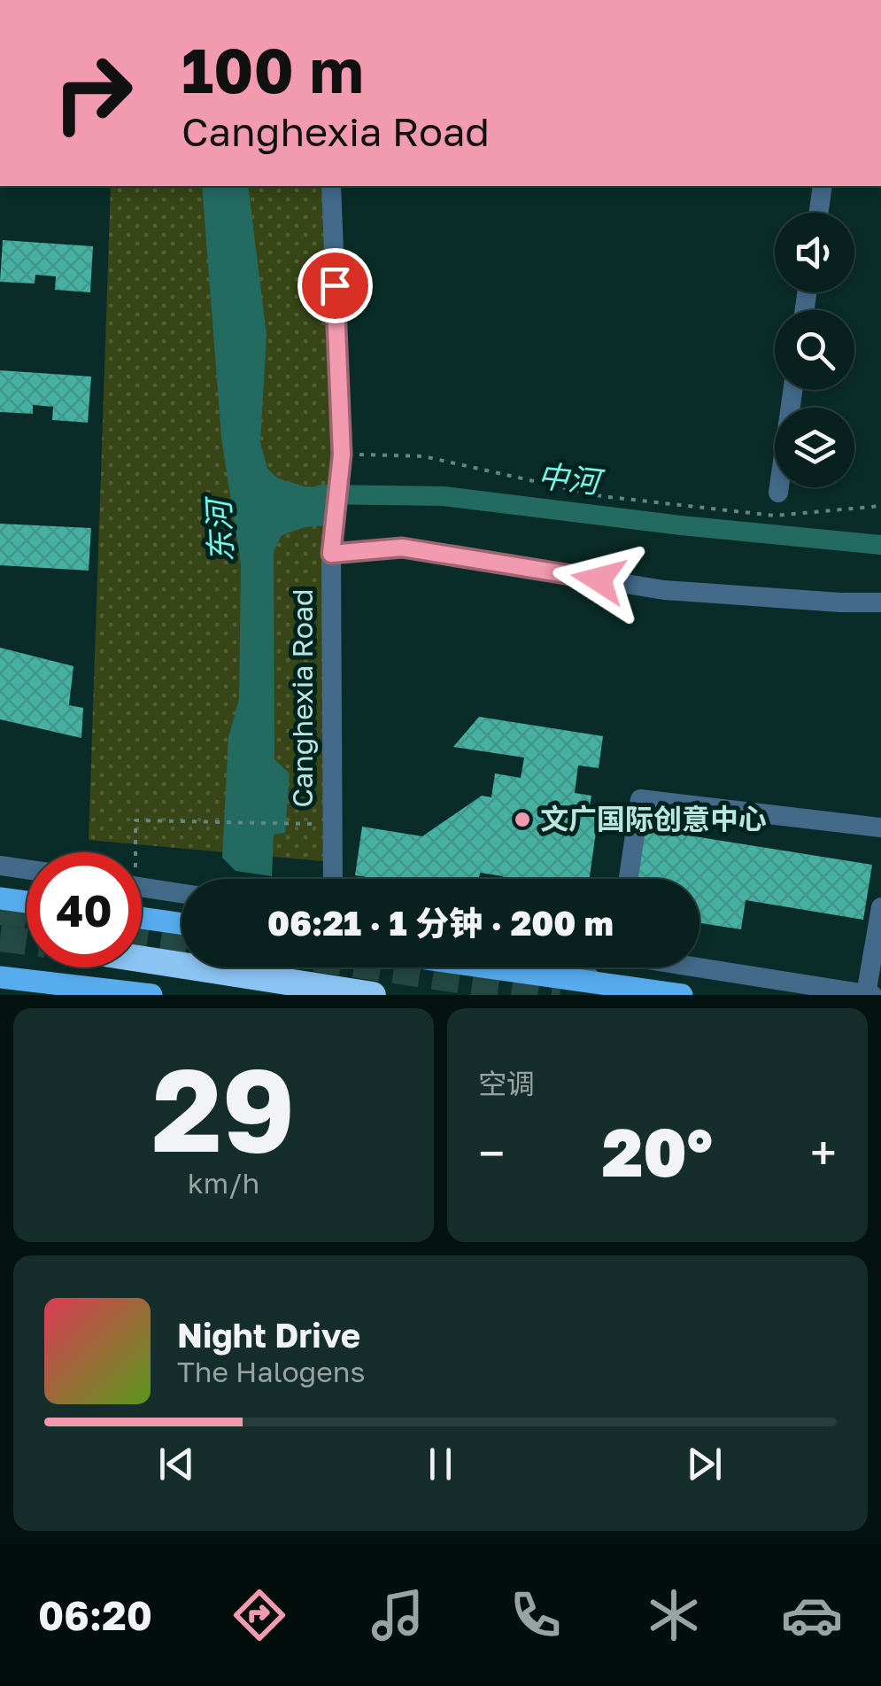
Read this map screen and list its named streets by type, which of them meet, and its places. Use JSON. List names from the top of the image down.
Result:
{
  "streets": {
    "street": ["Canghexia Road"]
  },
  "water": ["中河", "东河"],
  "places": ["文广国际创意中心"],
  "page": {
    "turn": ["100 m", "Canghexia Road"],
    "limit": "40",
    "trip": "06:21 · 1 分钟 · 200 m",
    "tile": [
      ["29", "km/h"],
      "空调"
    ],
    "heat": ["−", "20°", "+"],
    "song": ["Night Drive", "The Halogens"],
    "tabs": "06:20"
  }
}
